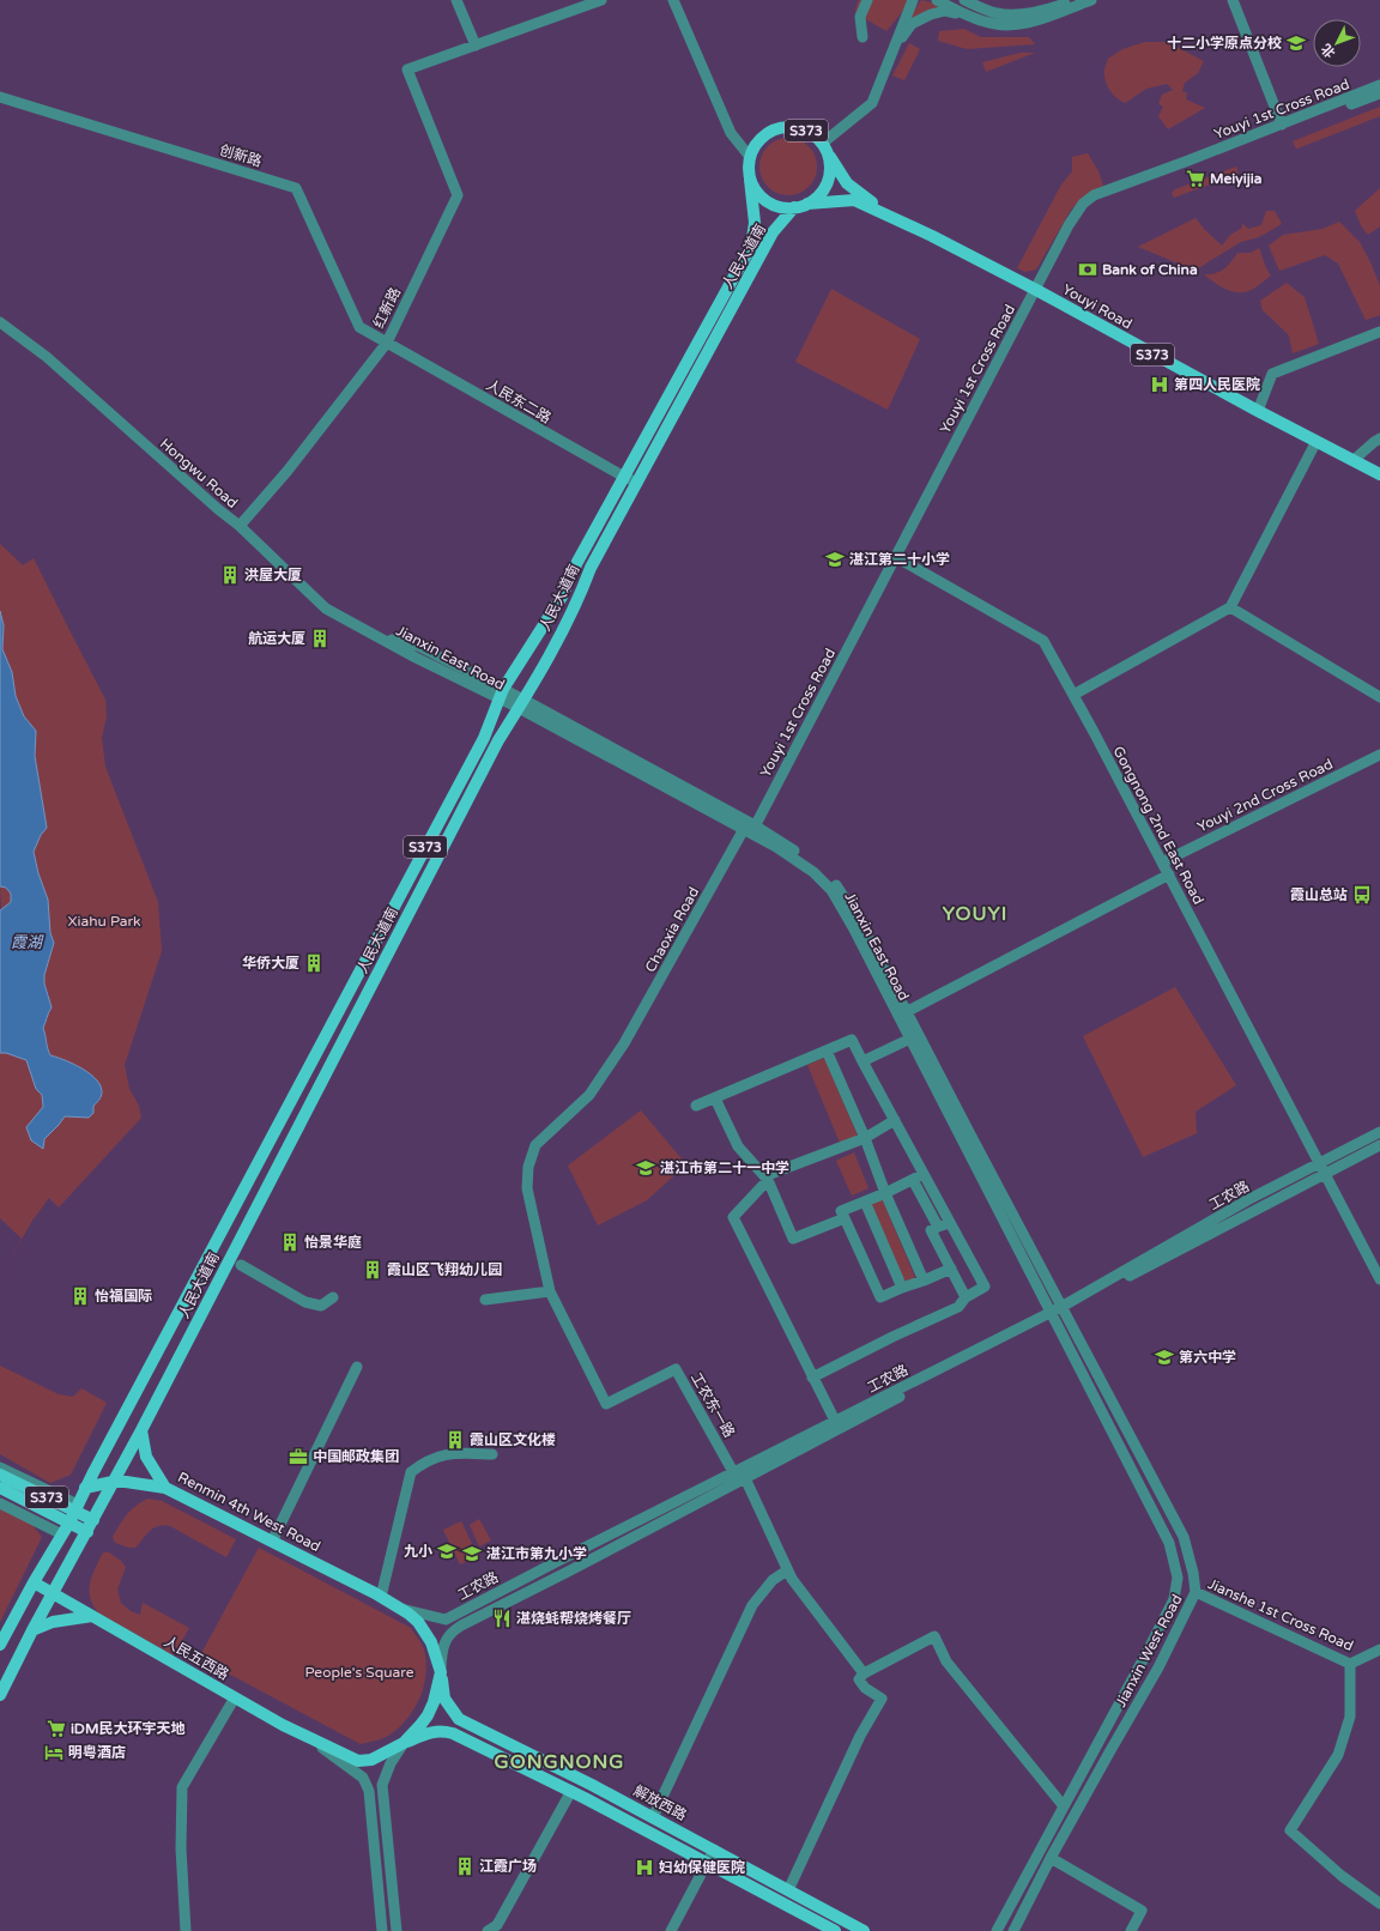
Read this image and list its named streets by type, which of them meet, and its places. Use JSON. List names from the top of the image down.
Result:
{
  "streets": {
    "main road": [
      "S373",
      "人民大道南",
      "Youyi Road",
      "Renmin 4th West Road",
      "人民五西路",
      "解放西路"
    ],
    "street": [
      "Youyi 1st Cross Road",
      "创新路",
      "红新路",
      "人民东二路",
      "Hongwu Road",
      "Jianxin East Road",
      "Youyi 2nd Cross Road",
      "Gongnong 2nd East Road",
      "Chaoxia Road",
      "工农路",
      "工农东一路",
      "Jianshe 1st Cross Road",
      "Jianxin West Road"
    ]
  },
  "crossings": [
    ["Youyi 1st Cross Road", "Youyi Road"],
    ["Youyi 1st Cross Road", "Jianxin East Road"],
    ["Youyi 1st Cross Road", "Gongnong 2nd East Road"],
    ["Youyi 1st Cross Road", "Chaoxia Road"],
    ["S373", "人民大道南"],
    ["S373", "Youyi Road"],
    ["创新路", "红新路"],
    ["创新路", "人民东二路"],
    ["人民大道南", "Youyi Road"],
    ["人民大道南", "人民东二路"],
    ["人民大道南", "Jianxin East Road"],
    ["人民大道南", "Renmin 4th West Road"],
    ["人民大道南", "人民五西路"],
    ["红新路", "人民东二路"],
    ["红新路", "Hongwu Road"],
    ["Hongwu Road", "Jianxin East Road"],
    ["Jianxin East Road", "Chaoxia Road"],
    ["Jianxin East Road", "工农路"],
    ["Jianxin East Road", "Jianxin West Road"],
    ["Youyi 2nd Cross Road", "Gongnong 2nd East Road"],
    ["Gongnong 2nd East Road", "工农路"],
    ["Chaoxia Road", "工农东一路"],
    ["工农路", "工农东一路"],
    ["工农路", "Renmin 4th West Road"],
    ["工农路", "Jianxin West Road"],
    ["工农路", "解放西路"],
    ["Renmin 4th West Road", "解放西路"],
    ["Jianshe 1st Cross Road", "Jianxin West Road"]
  ],
  "districts": ["YOUYI", "GONGNONG"],
  "water": ["霞湖"],
  "parks": ["Xiahu Park", "People's Square"],
  "places": {
    "school or university": [
      "十二小学原点分校",
      "湛江第二十小学",
      "湛江市第二十一中学",
      "第六中学",
      "九小",
      "湛江市第九小学"
    ],
    "supermarket": ["Meiyijia", "iDM民大环宇天地"],
    "bank": ["Bank of China"],
    "hospital": ["第四人民医院", "妇幼保健医院"],
    "building": [
      "洪屋大厦",
      "航运大厦",
      "华侨大厦",
      "怡景华庭",
      "霞山区飞翔幼儿园",
      "怡福国际",
      "霞山区文化楼",
      "江霞广场"
    ],
    "bus stop": ["霞山总站"],
    "office": ["中国邮政集团"],
    "restaurant": ["湛烧蚝帮烧烤餐厅"],
    "hotel": ["明粤酒店"]
  },
  "north": "bottom left"
}
